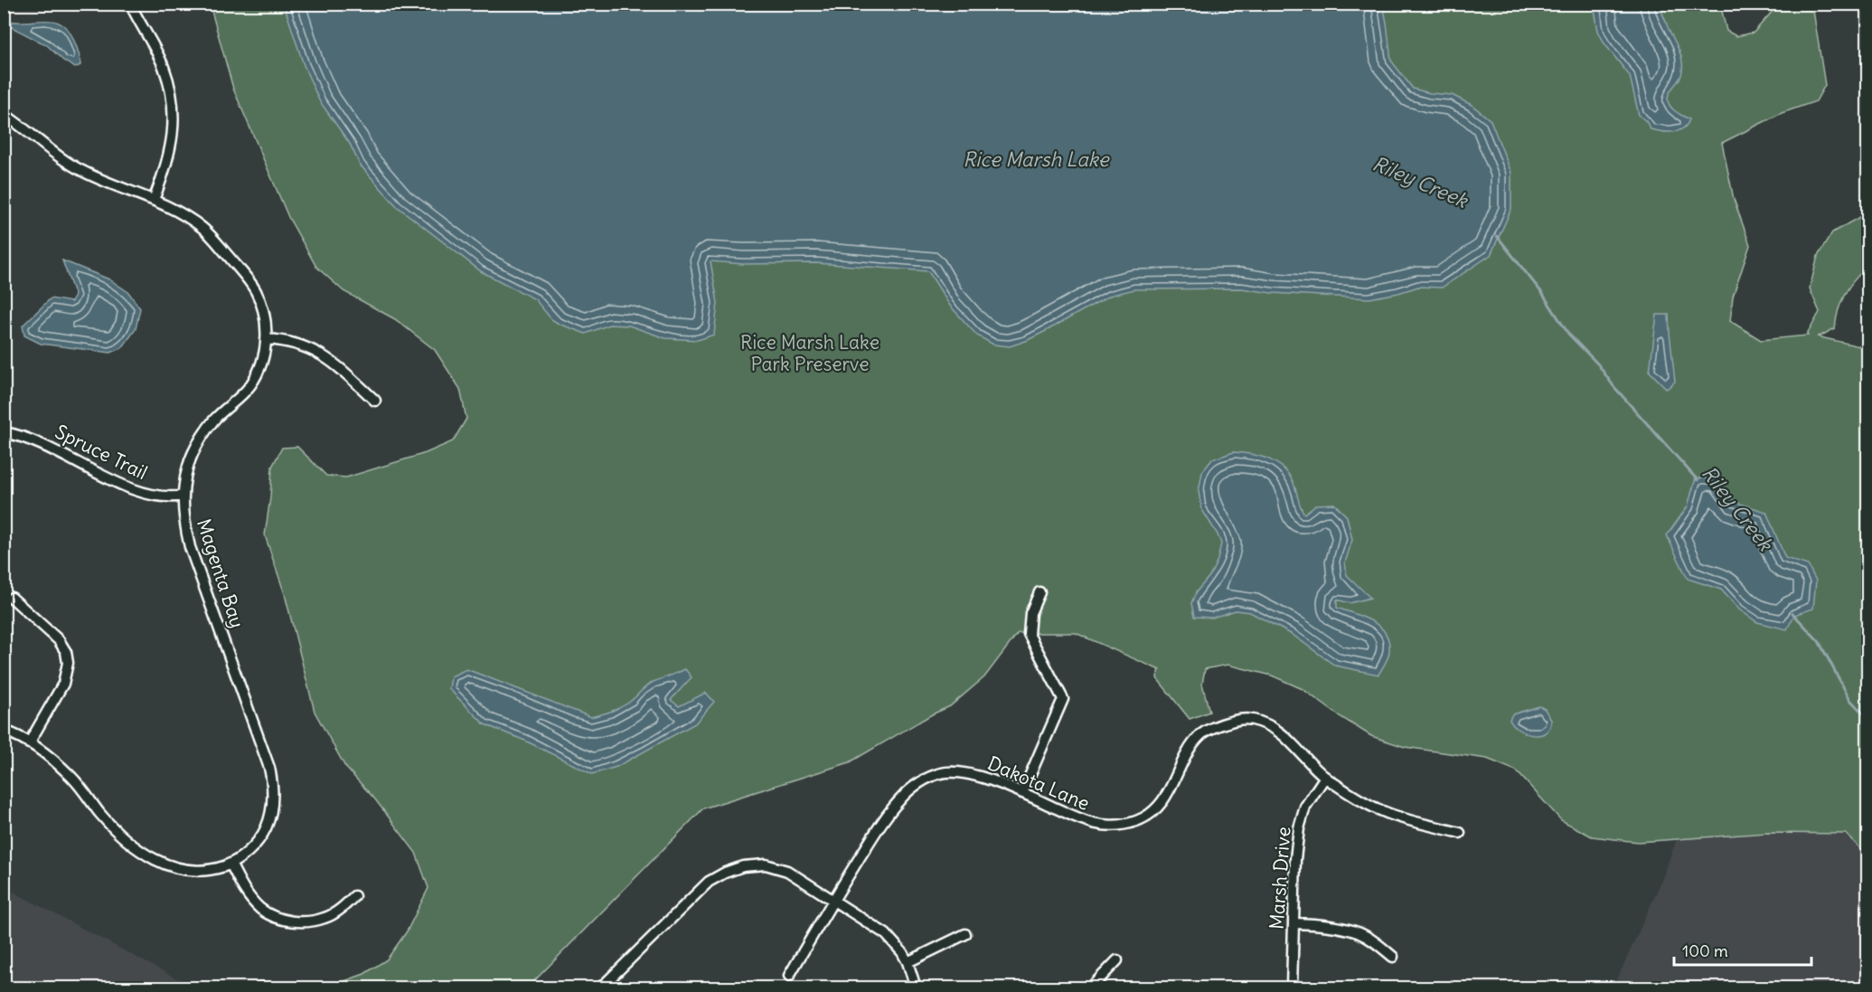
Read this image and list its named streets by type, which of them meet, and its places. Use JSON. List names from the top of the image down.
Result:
{
  "streets": {
    "street": [
      "Spruce Trail",
      "Magenta Bay",
      "Dakota Lane",
      "Marsh Drive"
    ]
  },
  "crossings": [
    ["Spruce Trail", "Magenta Bay"],
    ["Dakota Lane", "Marsh Drive"]
  ],
  "water": ["Rice Marsh Lake", "Riley Creek"],
  "parks": ["Rice Marsh Lake Park Preserve"],
  "scale_bar": "100 m"
}
